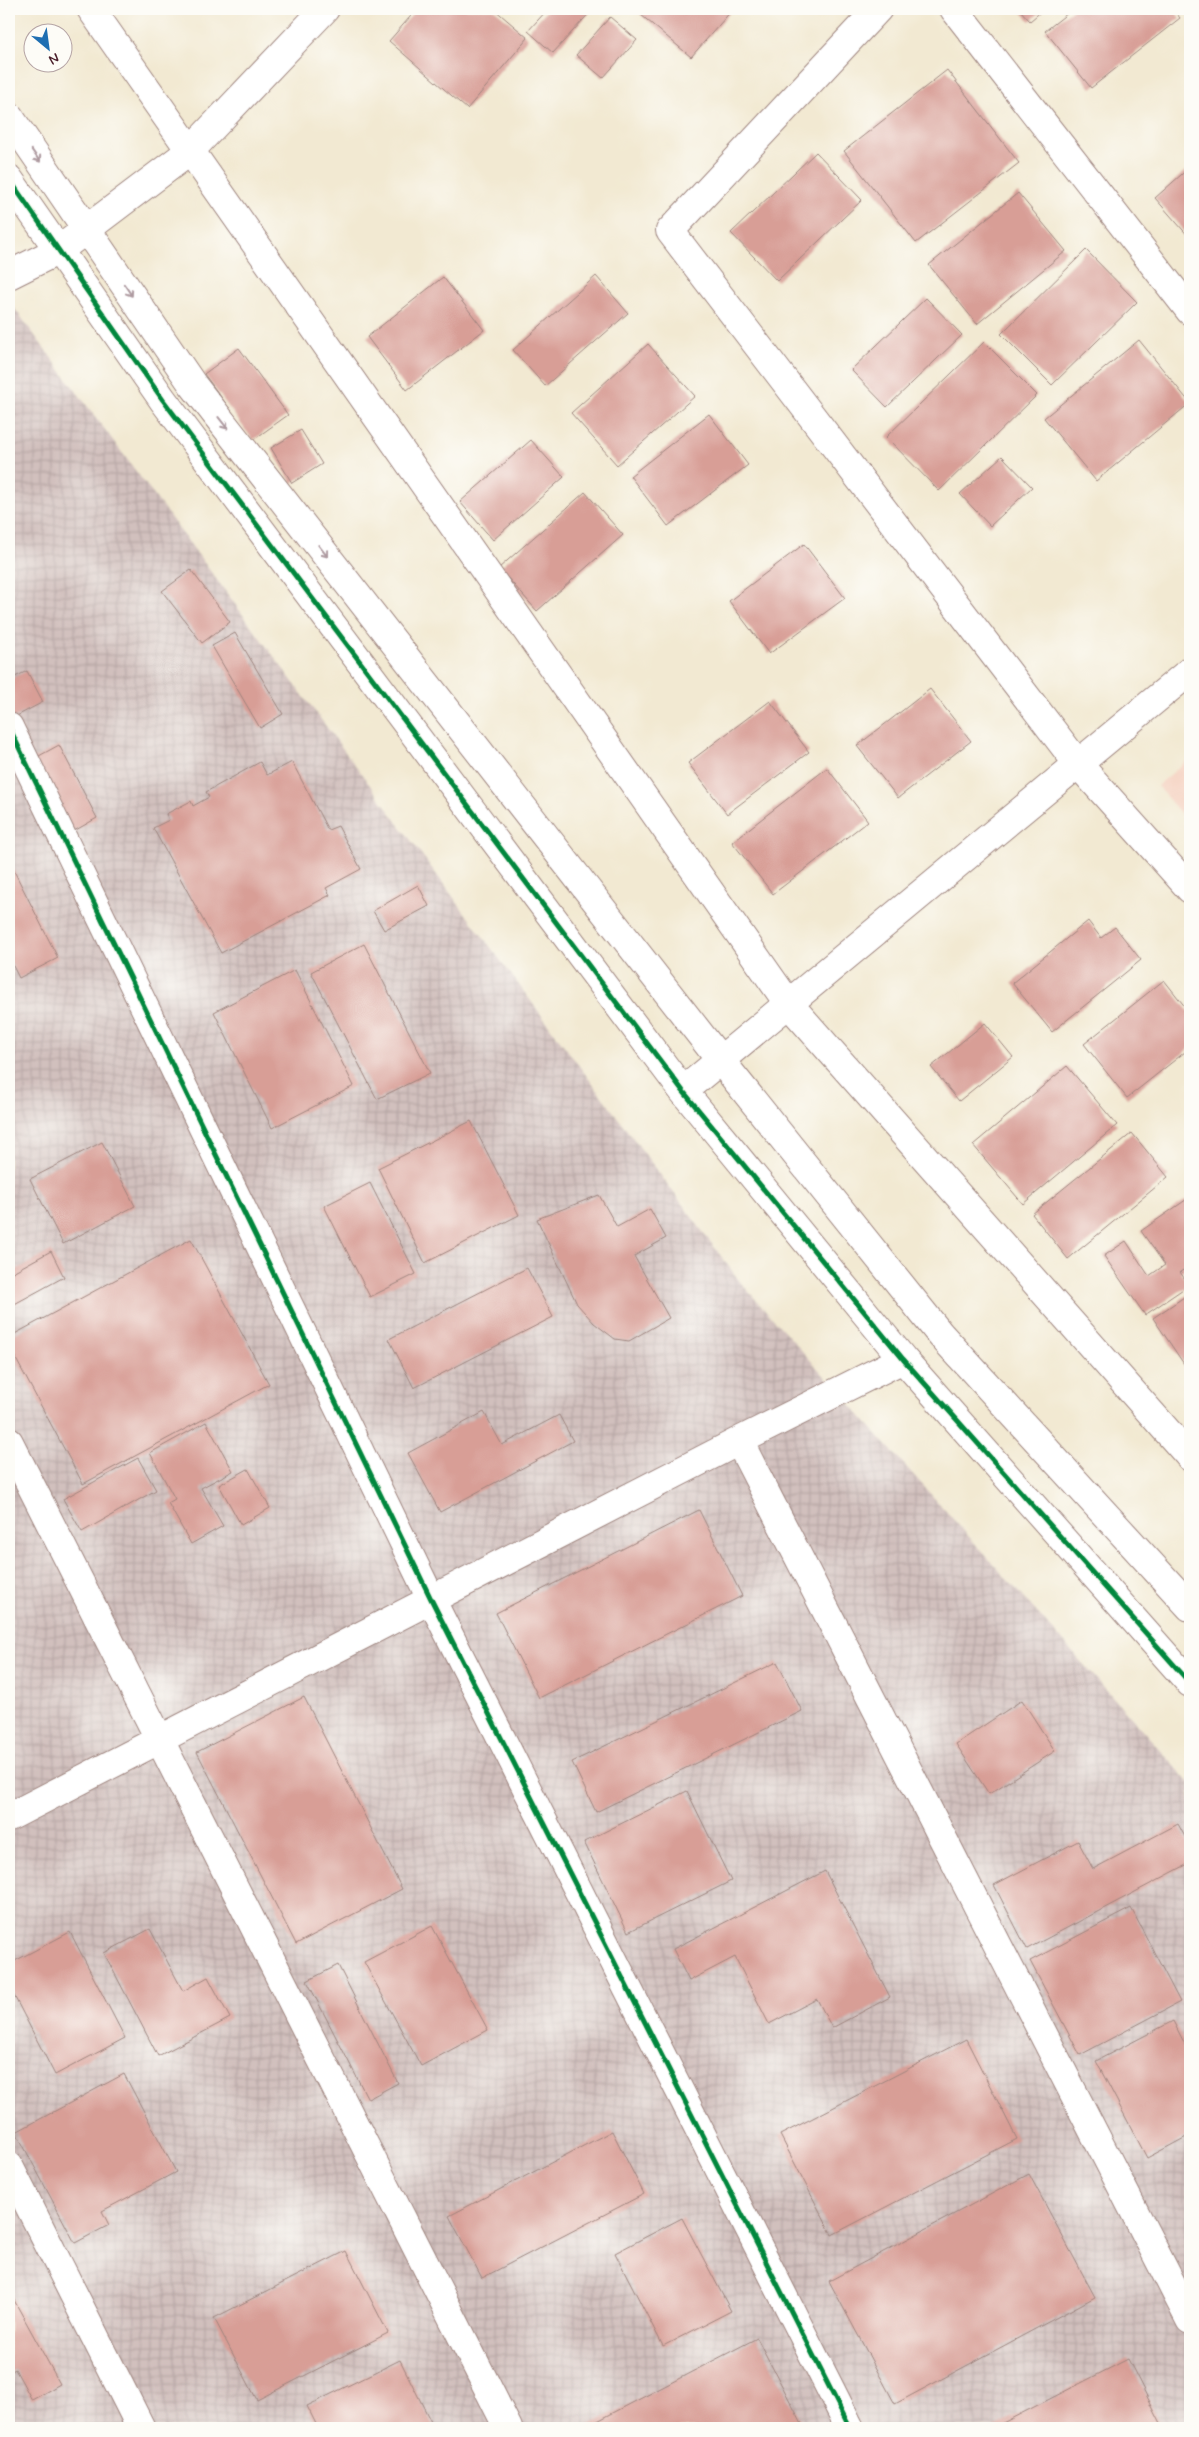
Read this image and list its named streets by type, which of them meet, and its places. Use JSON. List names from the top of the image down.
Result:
{
  "north": "bottom right"
}
